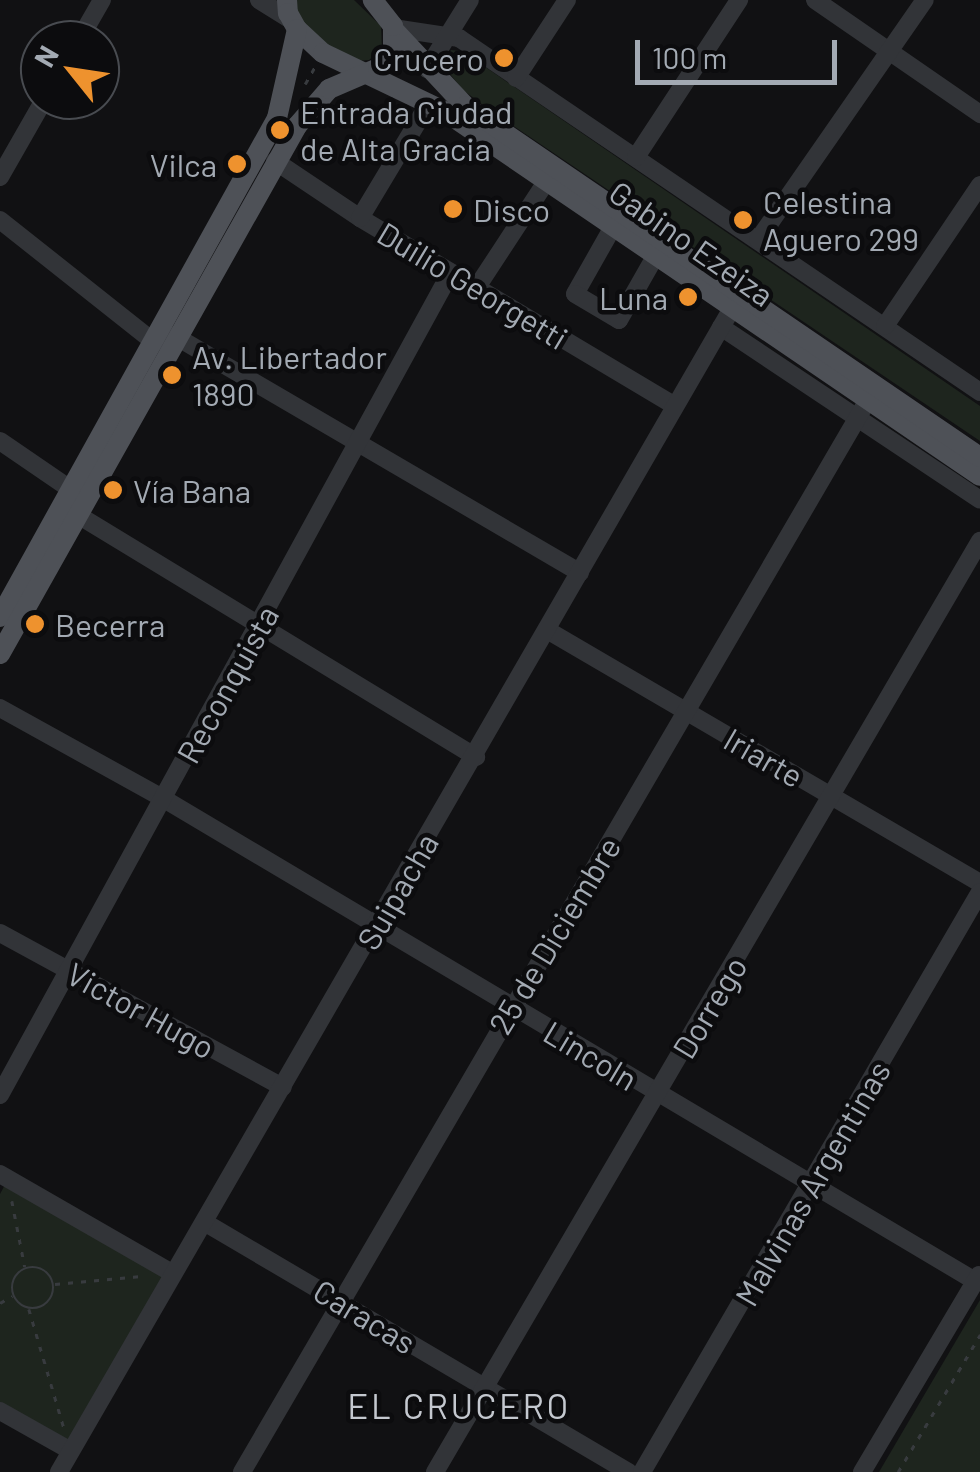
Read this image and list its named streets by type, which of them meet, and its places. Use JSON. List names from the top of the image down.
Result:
{
  "streets": {
    "main road": ["Gabino Ezeiza"],
    "street": [
      "Duilio Georgetti",
      "Reconquista",
      "Iriarte",
      "Suipacha",
      "25 de Diciembre",
      "Dorrego",
      "Victor Hugo",
      "Lincoln",
      "Malvinas Argentinas",
      "Caracas"
    ]
  },
  "crossings": [
    ["Gabino Ezeiza", "Suipacha"],
    ["Gabino Ezeiza", "25 de Diciembre"],
    ["Duilio Georgetti", "Reconquista"],
    ["Duilio Georgetti", "Suipacha"],
    ["Reconquista", "Victor Hugo"],
    ["Reconquista", "Lincoln"],
    ["Iriarte", "Suipacha"],
    ["Iriarte", "25 de Diciembre"],
    ["Iriarte", "Dorrego"],
    ["Suipacha", "Victor Hugo"],
    ["Suipacha", "Lincoln"],
    ["Suipacha", "Caracas"],
    ["25 de Diciembre", "Lincoln"],
    ["25 de Diciembre", "Caracas"],
    ["Dorrego", "Lincoln"],
    ["Dorrego", "Caracas"],
    ["Lincoln", "Malvinas Argentinas"]
  ],
  "districts": ["EL CRUCERO"],
  "places": [
    "Crucero",
    "Entrada Ciudad de Alta Gracia",
    "Vilca",
    "Disco",
    "Celestina Aguero 299",
    "Luna",
    "Av. Libertador 1890",
    "Vía Bana",
    "Becerra"
  ],
  "scale_bar": "100 m",
  "north": "top left"
}
